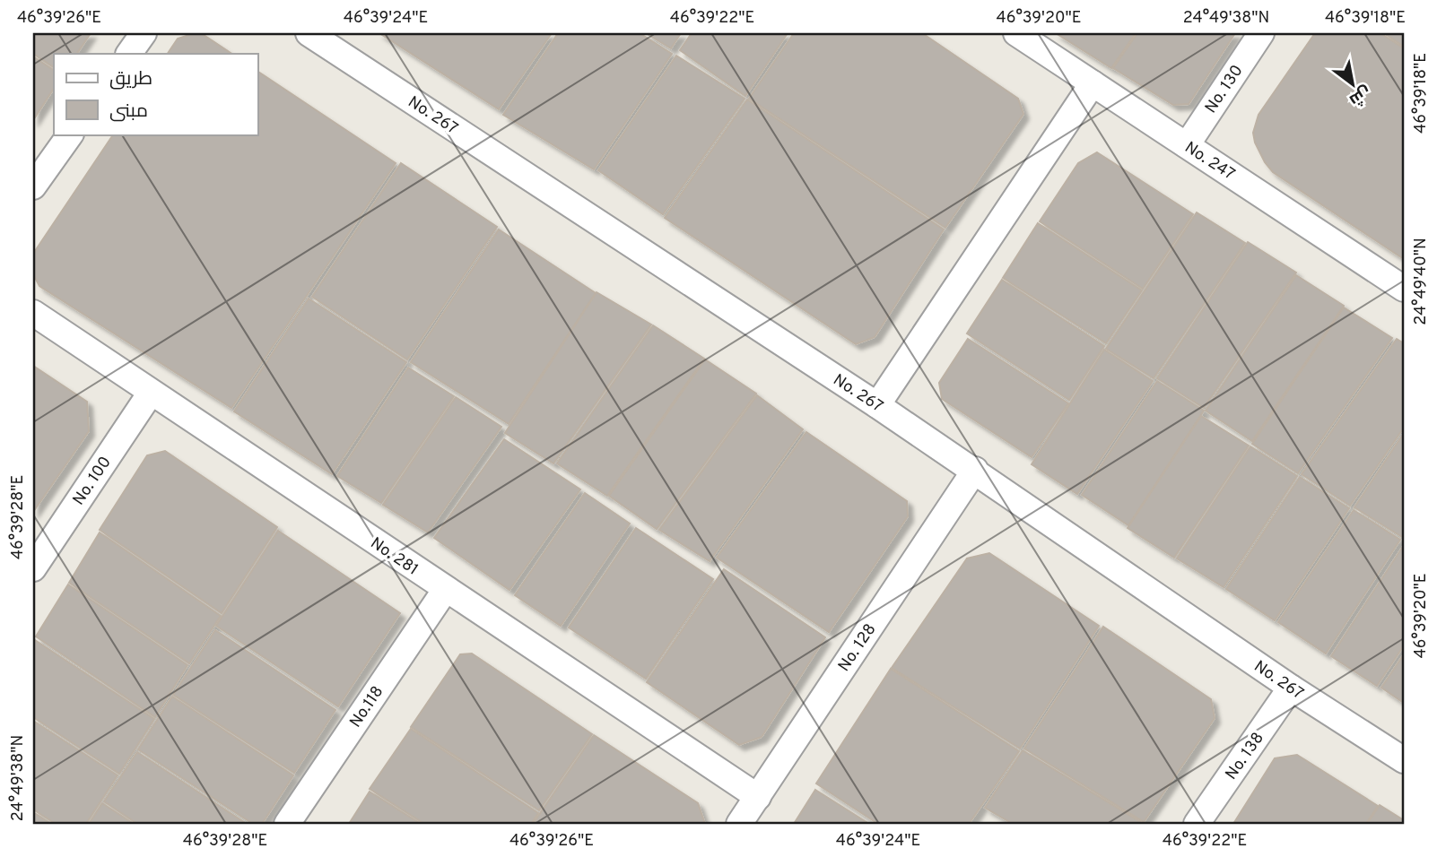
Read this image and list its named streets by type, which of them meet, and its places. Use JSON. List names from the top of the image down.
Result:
{
  "streets": {
    "street": [
      "No. 130",
      "No. 267",
      "No. 247",
      "No. 100",
      "No. 281",
      "No. 128",
      "No.118",
      "No. 138"
    ]
  },
  "crossings": [
    ["No. 130", "No. 247"],
    ["No. 267", "No. 128"],
    ["No. 267", "No. 138"],
    ["No. 100", "No. 281"],
    ["No. 281", "No. 128"],
    ["No. 281", "No.118"]
  ],
  "legend": ["طريق", "مبنى"],
  "north": "bottom right",
  "coordinates": [
    "46°39'26\"E",
    "46°39'24\"E",
    "46°39'22\"E",
    "46°39'20\"E",
    "24°49'38\"N",
    "46°39'18\"E",
    "24°49'40\"N",
    "46°39'28\"E"
  ]
}
